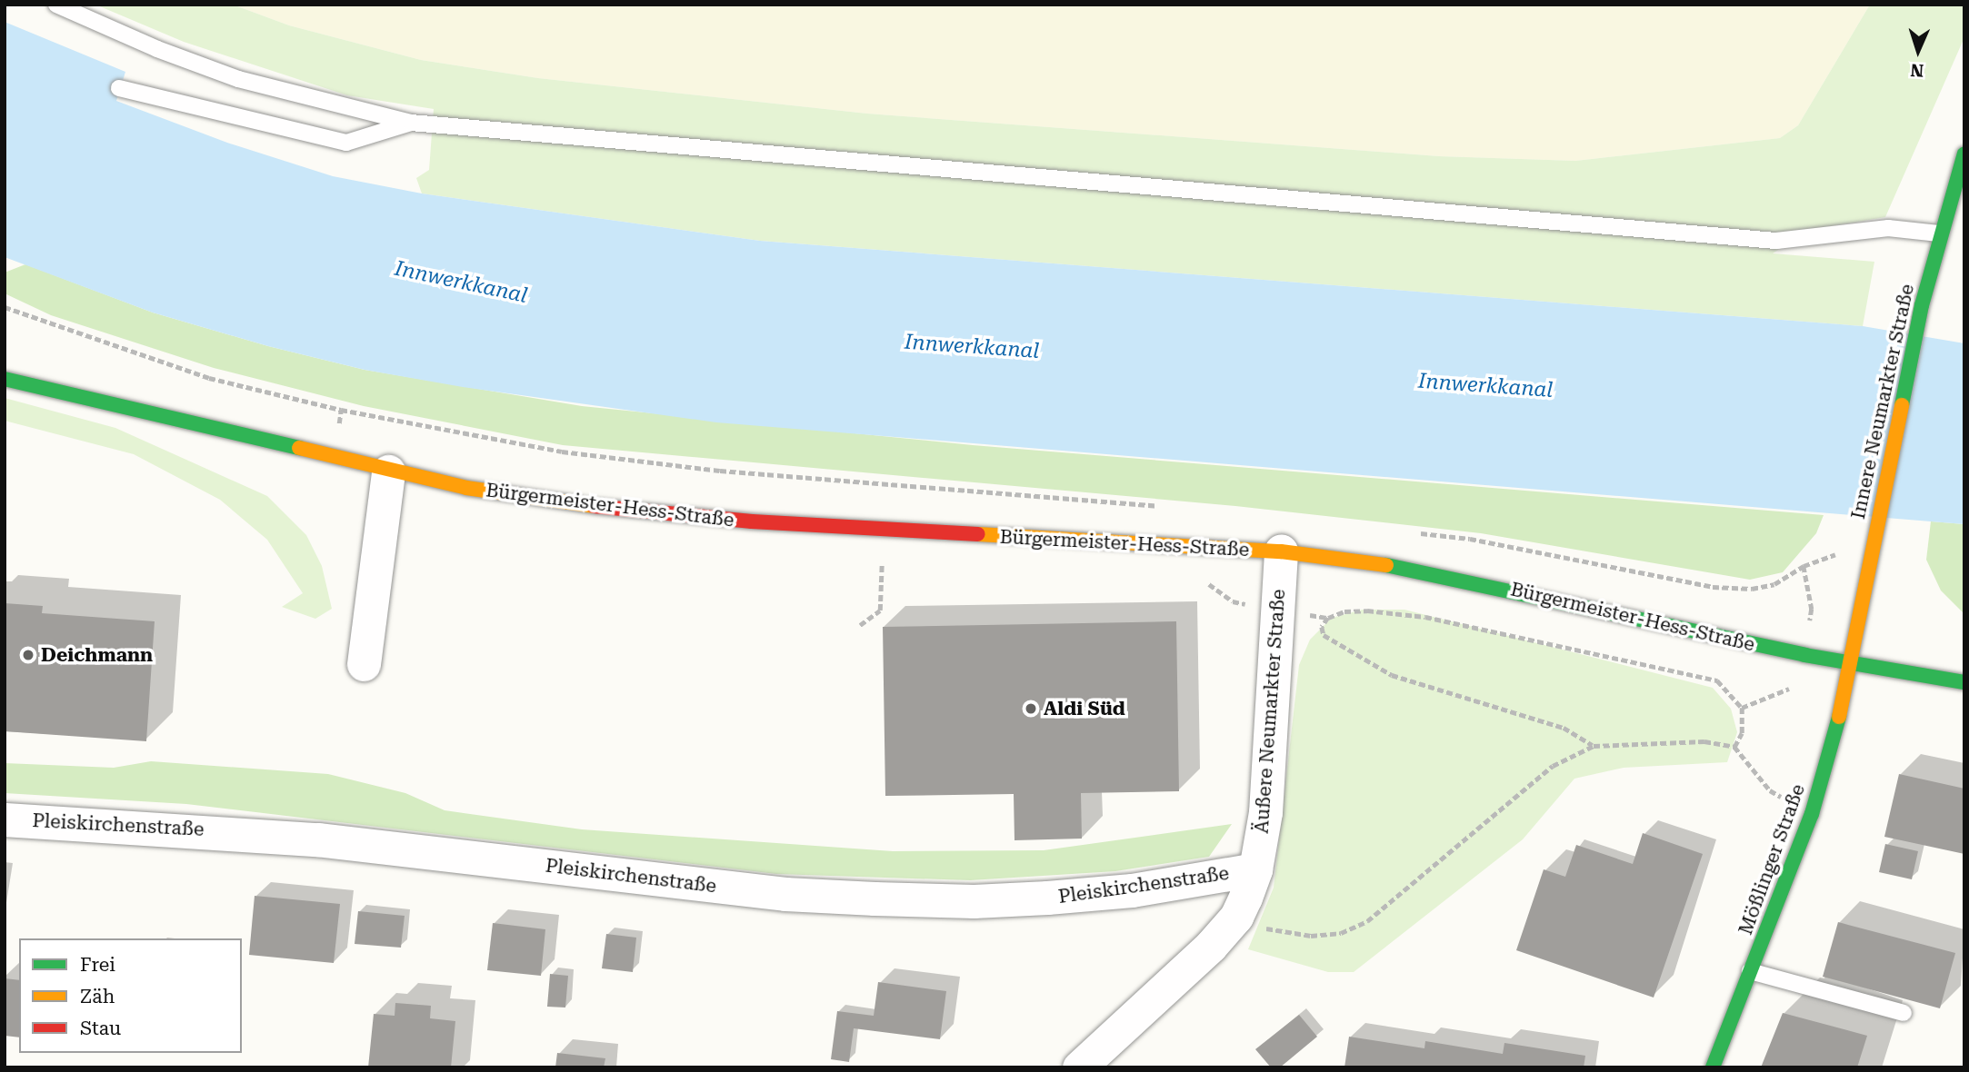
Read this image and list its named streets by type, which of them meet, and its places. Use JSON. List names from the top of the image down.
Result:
{
  "streets": {
    "main road": ["Innere Neumarkter Straße", "Bürgermeister-Hess-Straße", "Mößlinger Straße"],
    "street": ["Äußere Neumarkter Straße", "Pleiskirchenstraße"]
  },
  "crossings": [
    ["Innere Neumarkter Straße", "Bürgermeister-Hess-Straße"],
    ["Innere Neumarkter Straße", "Mößlinger Straße"],
    ["Bürgermeister-Hess-Straße", "Äußere Neumarkter Straße"],
    ["Bürgermeister-Hess-Straße", "Mößlinger Straße"],
    ["Äußere Neumarkter Straße", "Pleiskirchenstraße"]
  ],
  "water": ["Innwerkkanal"],
  "places": ["Deichmann", "Aldi Süd"],
  "legend": ["Frei", "Zäh", "Stau"],
  "north": "bottom"
}
